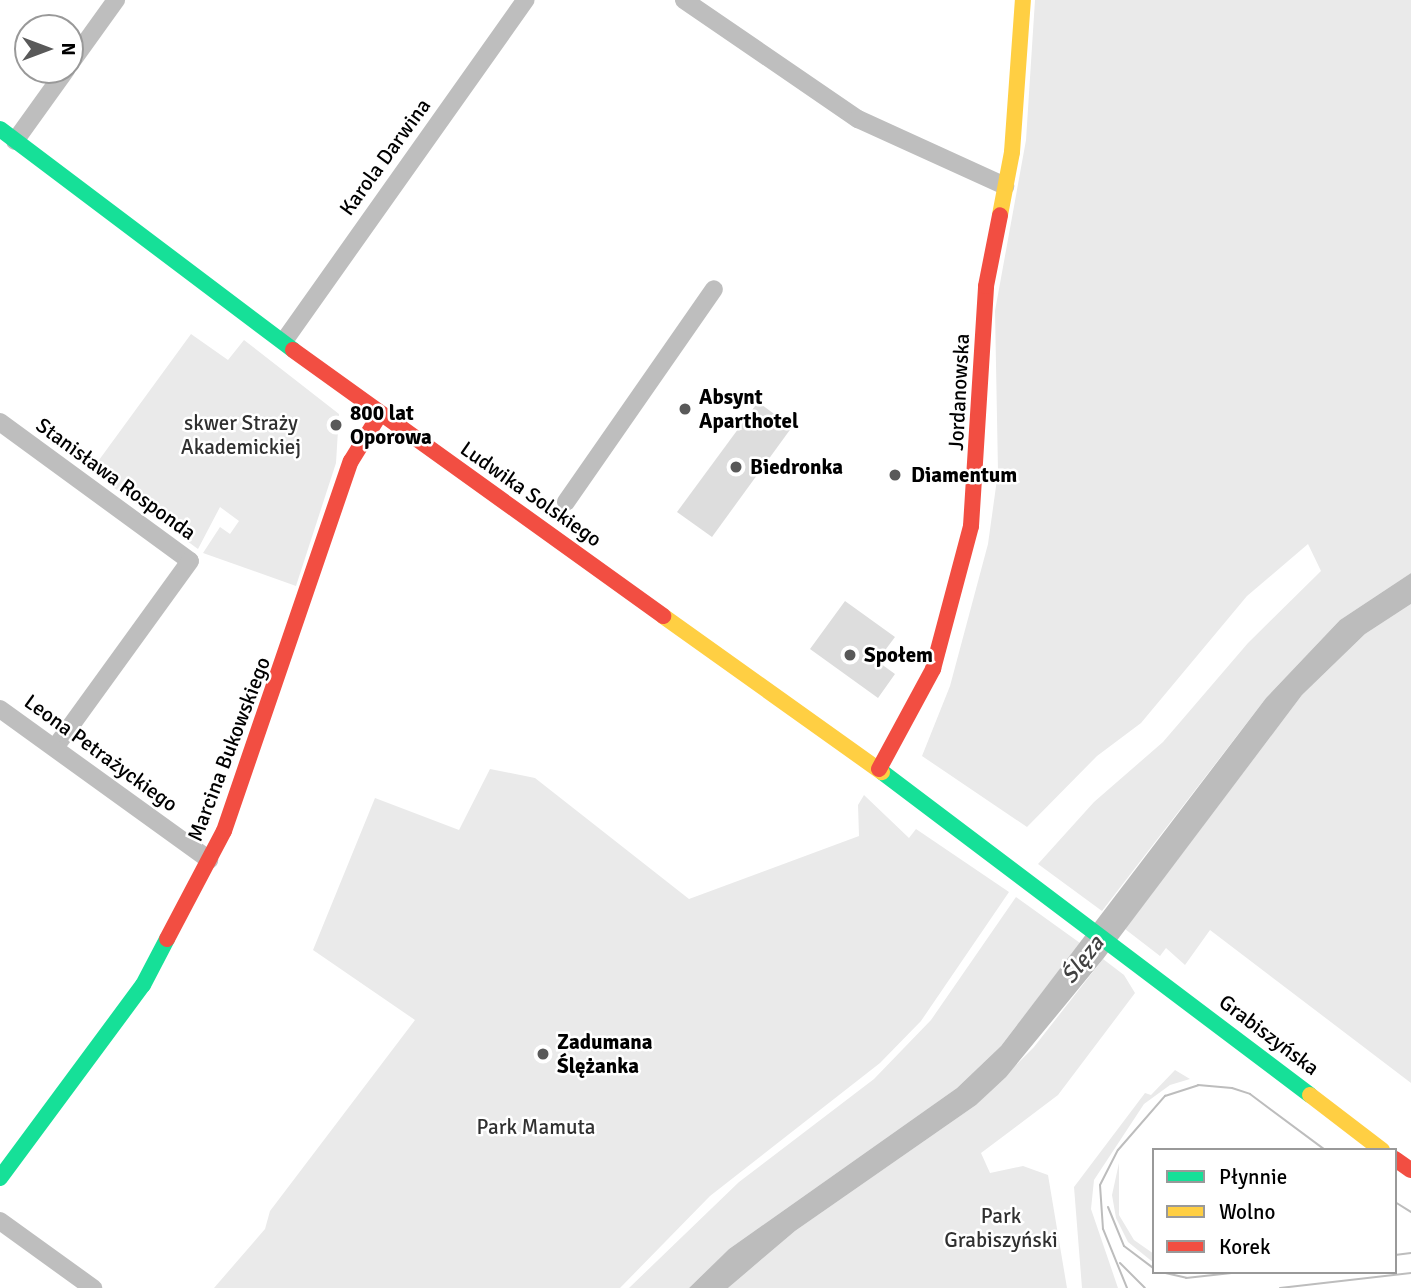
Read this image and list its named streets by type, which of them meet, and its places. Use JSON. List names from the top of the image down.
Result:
{
  "streets": {
    "main road": [
      "Jordanowska",
      "Ludwika Solskiego",
      "Marcina Bukowskiego",
      "Grabiszyńska"
    ],
    "street": ["Karola Darwina", "Stanisława Rosponda", "Leona Petrażyckiego"]
  },
  "crossings": [
    ["Karola Darwina", "Ludwika Solskiego"],
    ["Jordanowska", "Ludwika Solskiego"],
    ["Stanisława Rosponda", "Leona Petrażyckiego"],
    ["Ludwika Solskiego", "Marcina Bukowskiego"],
    ["Ludwika Solskiego", "Grabiszyńska"],
    ["Marcina Bukowskiego", "Leona Petrażyckiego"]
  ],
  "water": ["Ślęza"],
  "parks": ["skwer Straży Akademickiej", "Park Mamuta", "Park Grabiszyński"],
  "places": [
    "Absynt Aparthotel",
    "800 lat Oporowa",
    "Biedronka",
    "Diamentum",
    "Społem",
    "Zadumana Ślężanka"
  ],
  "legend": ["Płynnie", "Wolno", "Korek"],
  "north": "right"
}
